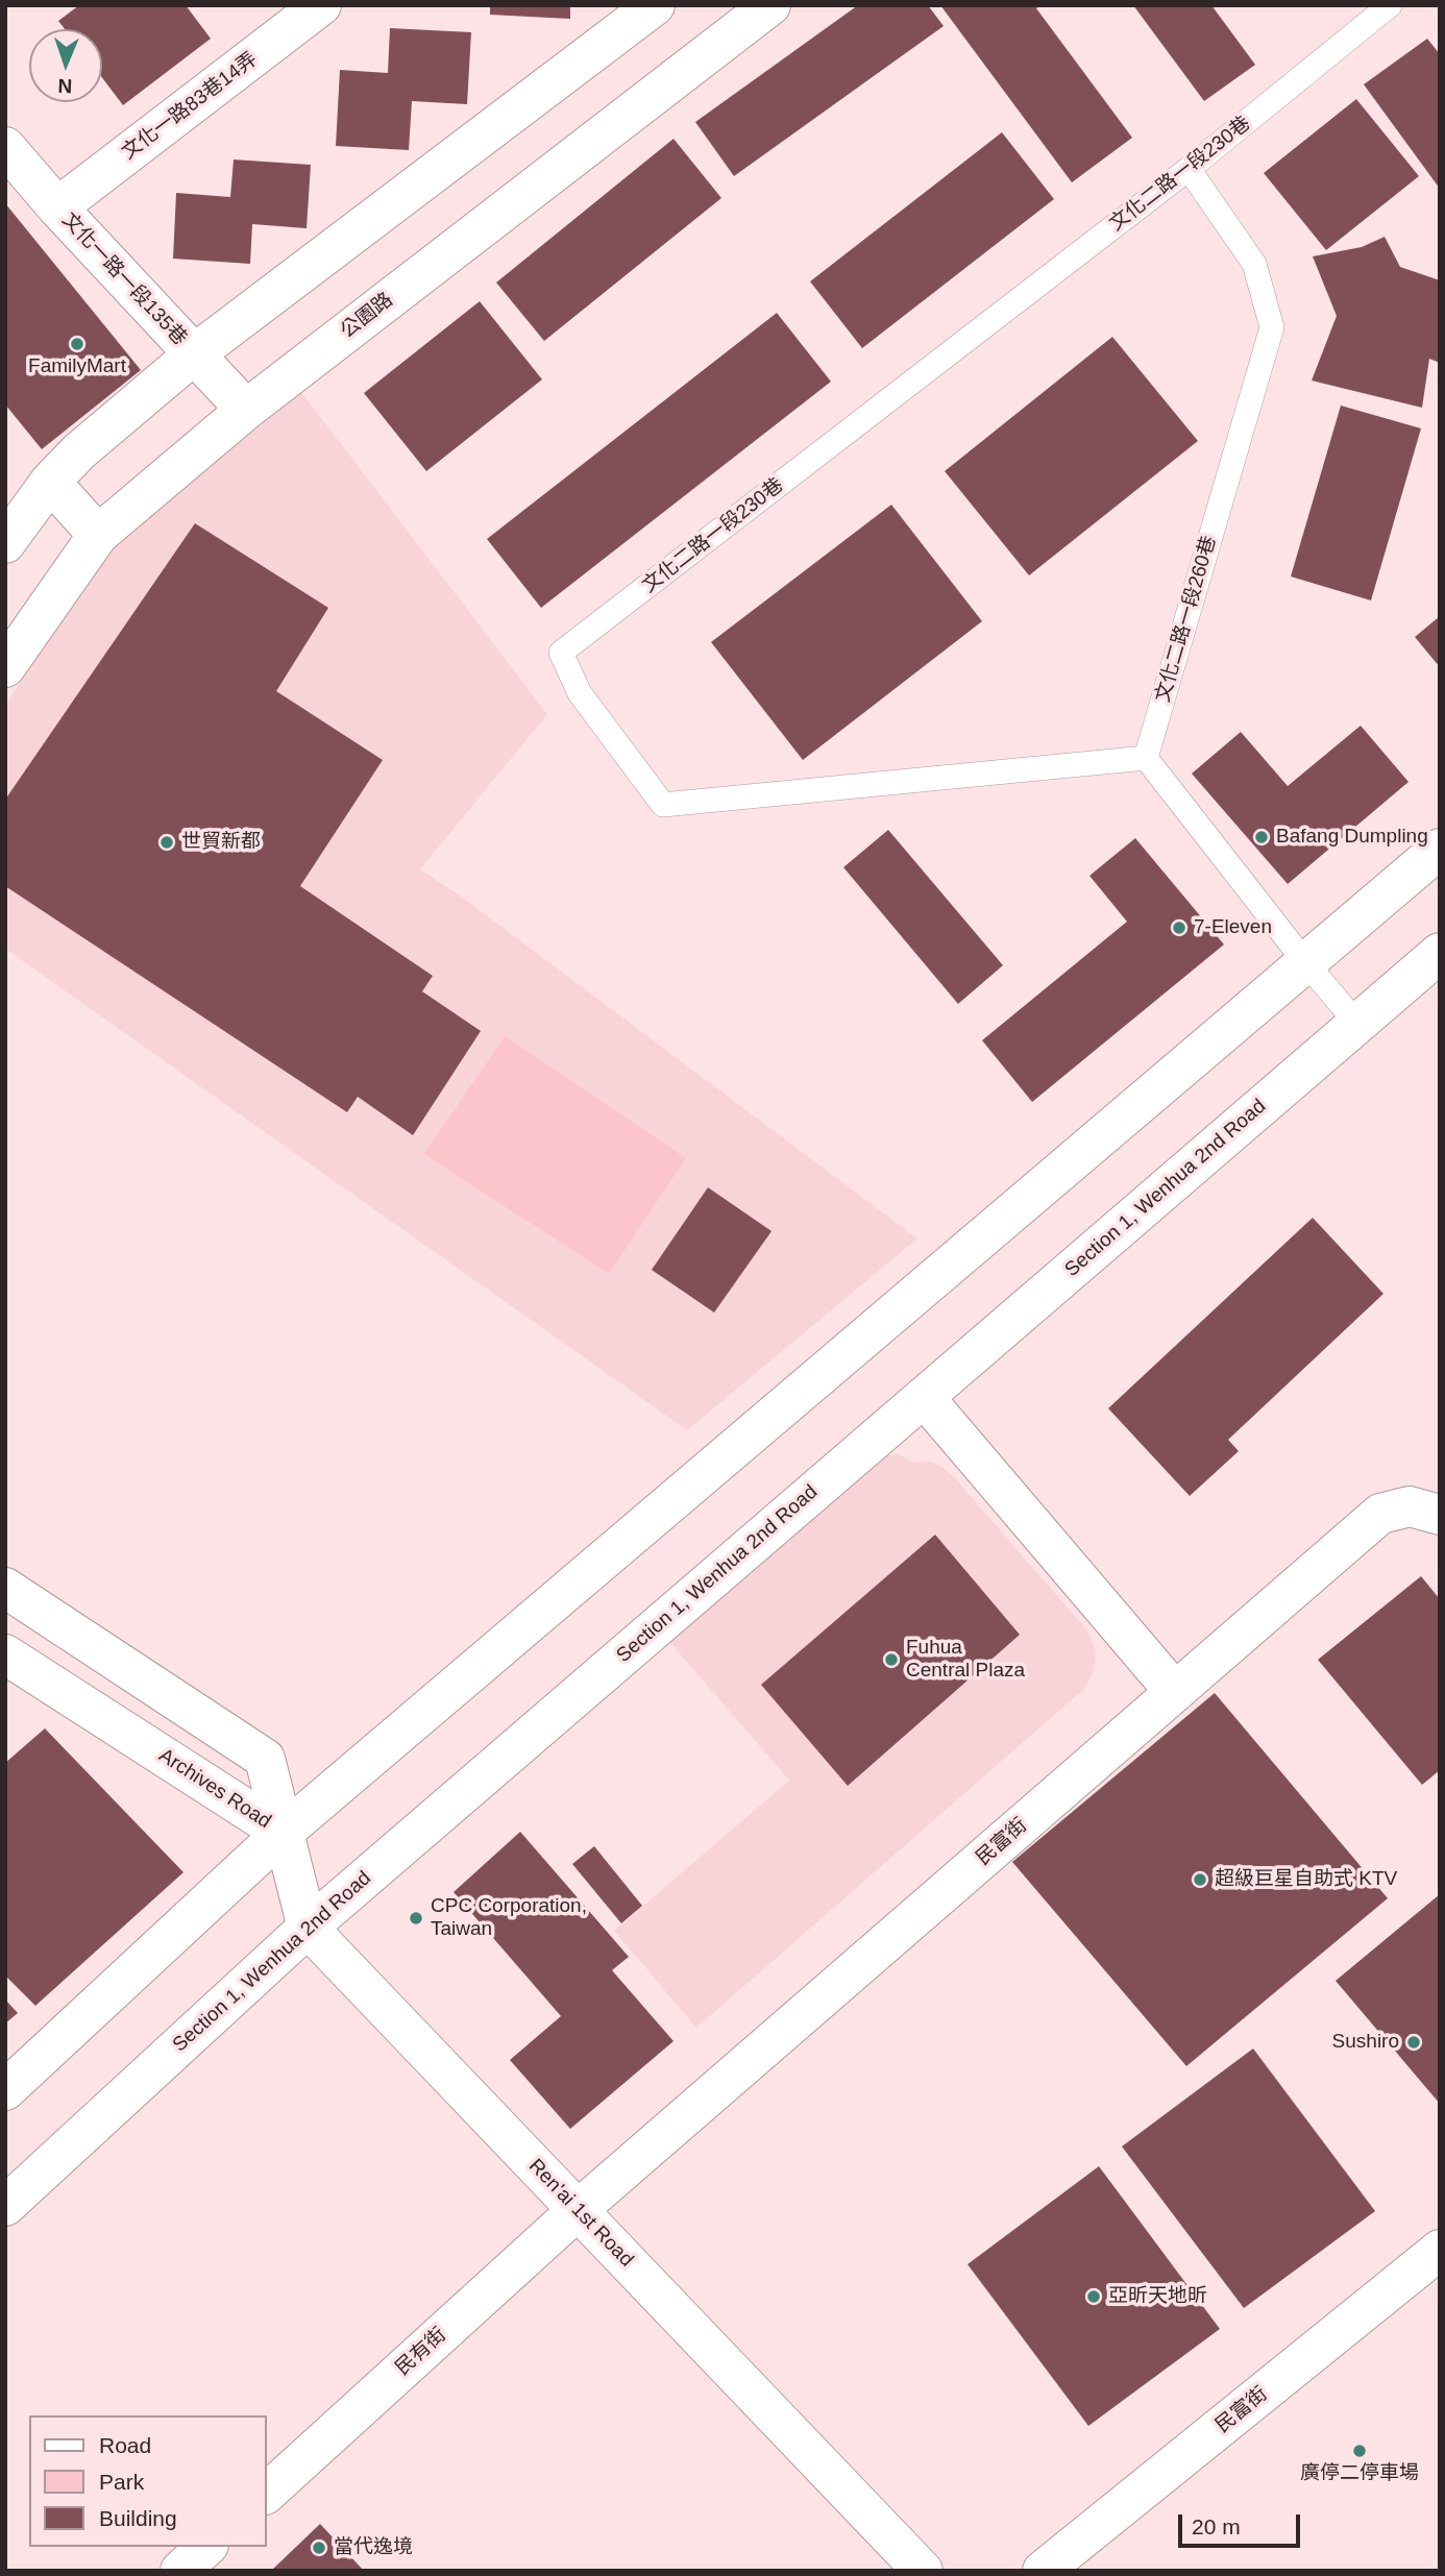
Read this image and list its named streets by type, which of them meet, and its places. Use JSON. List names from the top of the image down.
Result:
{
  "streets": {
    "street": [
      "文化一路83巷14弄",
      "文化一路一段135巷",
      "公園路",
      "Section 1, Wenhua 2nd Road",
      "Archives Road",
      "民富街",
      "Ren'ai 1st Road",
      "民有街"
    ],
    "lane": ["文化二路一段230巷", "文化二路一段260巷"]
  },
  "crossings": [
    ["文化一路83巷14弄", "文化一路一段135巷"],
    ["文化二路一段230巷", "文化二路一段260巷"],
    ["文化一路一段135巷", "公園路"],
    ["Section 1, Wenhua 2nd Road", "Ren'ai 1st Road"],
    ["Archives Road", "Ren'ai 1st Road"],
    ["民富街", "Ren'ai 1st Road"],
    ["民富街", "民有街"],
    ["Ren'ai 1st Road", "民有街"]
  ],
  "places": [
    "FamilyMart",
    "Bafang Dumpling",
    "世貿新都",
    "7-Eleven",
    "Fuhua Central Plaza",
    "超級巨星自助式 KTV",
    "CPC Corporation, Taiwan",
    "Sushiro",
    "亞昕天地昕",
    "廣停二停車場",
    "當代逸境"
  ],
  "legend": ["Road", "Park", "Building"],
  "scale_bar": "20 m",
  "north": "bottom"
}
